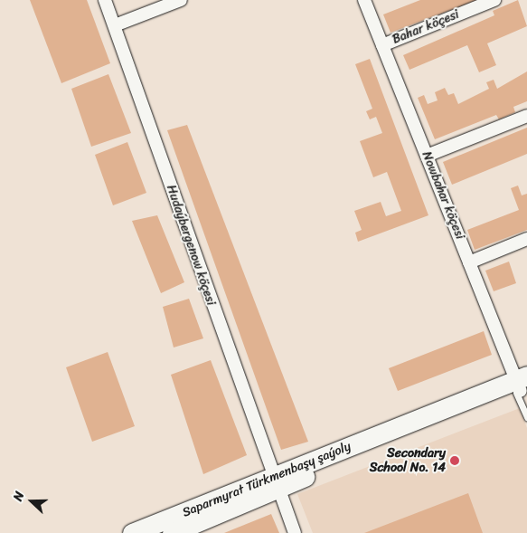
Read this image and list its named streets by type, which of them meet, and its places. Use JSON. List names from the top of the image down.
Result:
{
  "streets": {
    "main road": ["Saparmyrat Türkmenbaşy şaýoly"],
    "street": ["Bahar köçesi", "Nowbahar köçesi", "Hudaýbergenow köçesi"]
  },
  "crossings": [
    ["Bahar köçesi", "Nowbahar köçesi"],
    ["Nowbahar köçesi", "Saparmyrat Türkmenbaşy şaýoly"],
    ["Hudaýbergenow köçesi", "Saparmyrat Türkmenbaşy şaýoly"]
  ],
  "places": ["Secondary School No. 14"],
  "north": "left"
}
